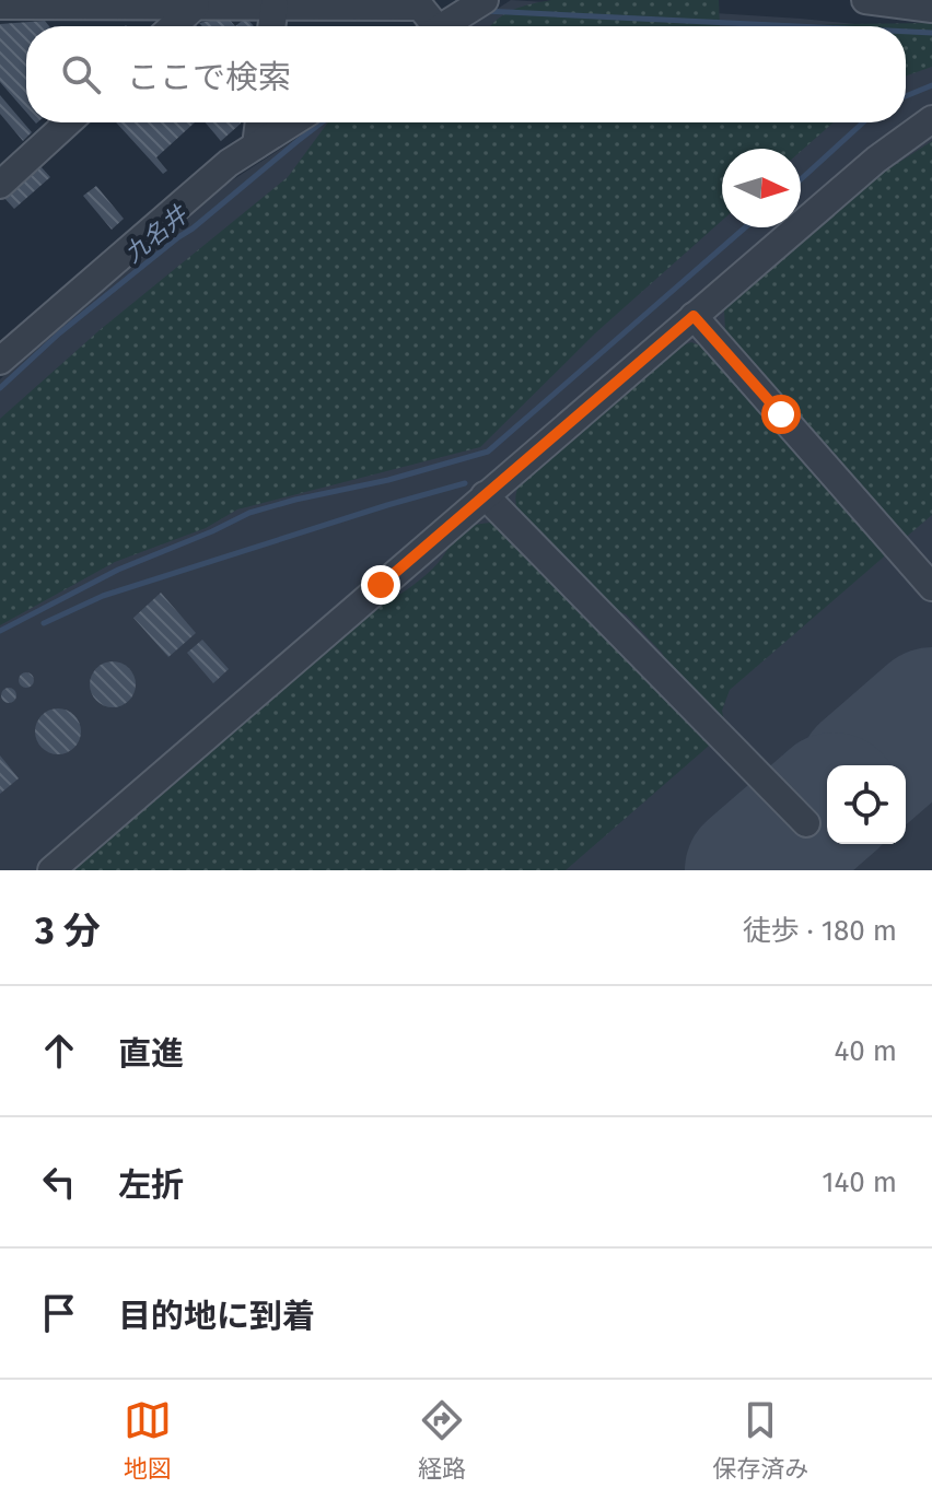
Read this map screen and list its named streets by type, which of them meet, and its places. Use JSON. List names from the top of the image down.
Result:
{
  "water": ["九名井"],
  "north": "right",
  "page": {
    "search": "ここで検索",
    "heading": ["3 分", "徒歩 · 180 m"],
    "list": [
      ["直進", "40 m"],
      ["左折", "140 m"],
      "目的地に到着"
    ],
    "nav": ["地図", "経路", "保存済み"]
  }
}
